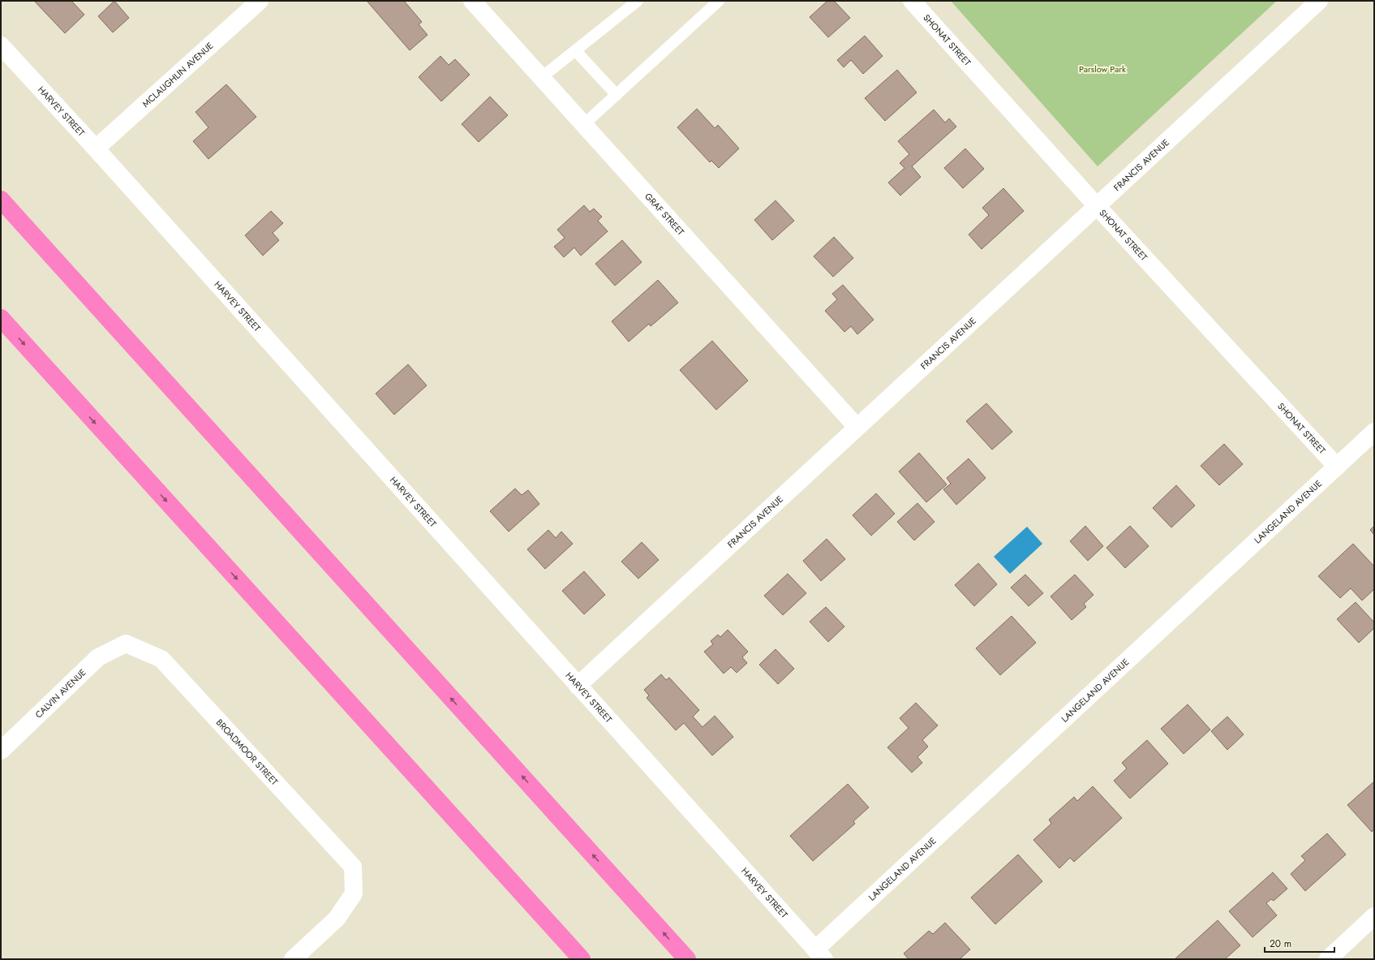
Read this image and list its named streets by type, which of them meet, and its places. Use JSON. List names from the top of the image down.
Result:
{
  "streets": {
    "street": [
      "SHONAT STREET",
      "MCLAUGHLIN AVENUE",
      "HARVEY STREET",
      "FRANCIS AVENUE",
      "GRAF STREET",
      "LANGELAND AVENUE",
      "CALVIN AVENUE",
      "BROADMOOR STREET"
    ]
  },
  "crossings": [
    ["SHONAT STREET", "FRANCIS AVENUE"],
    ["SHONAT STREET", "LANGELAND AVENUE"],
    ["MCLAUGHLIN AVENUE", "HARVEY STREET"],
    ["HARVEY STREET", "FRANCIS AVENUE"],
    ["HARVEY STREET", "LANGELAND AVENUE"],
    ["FRANCIS AVENUE", "GRAF STREET"],
    ["CALVIN AVENUE", "BROADMOOR STREET"]
  ],
  "parks": ["Parslow Park"],
  "scale_bar": "20 m"
}
